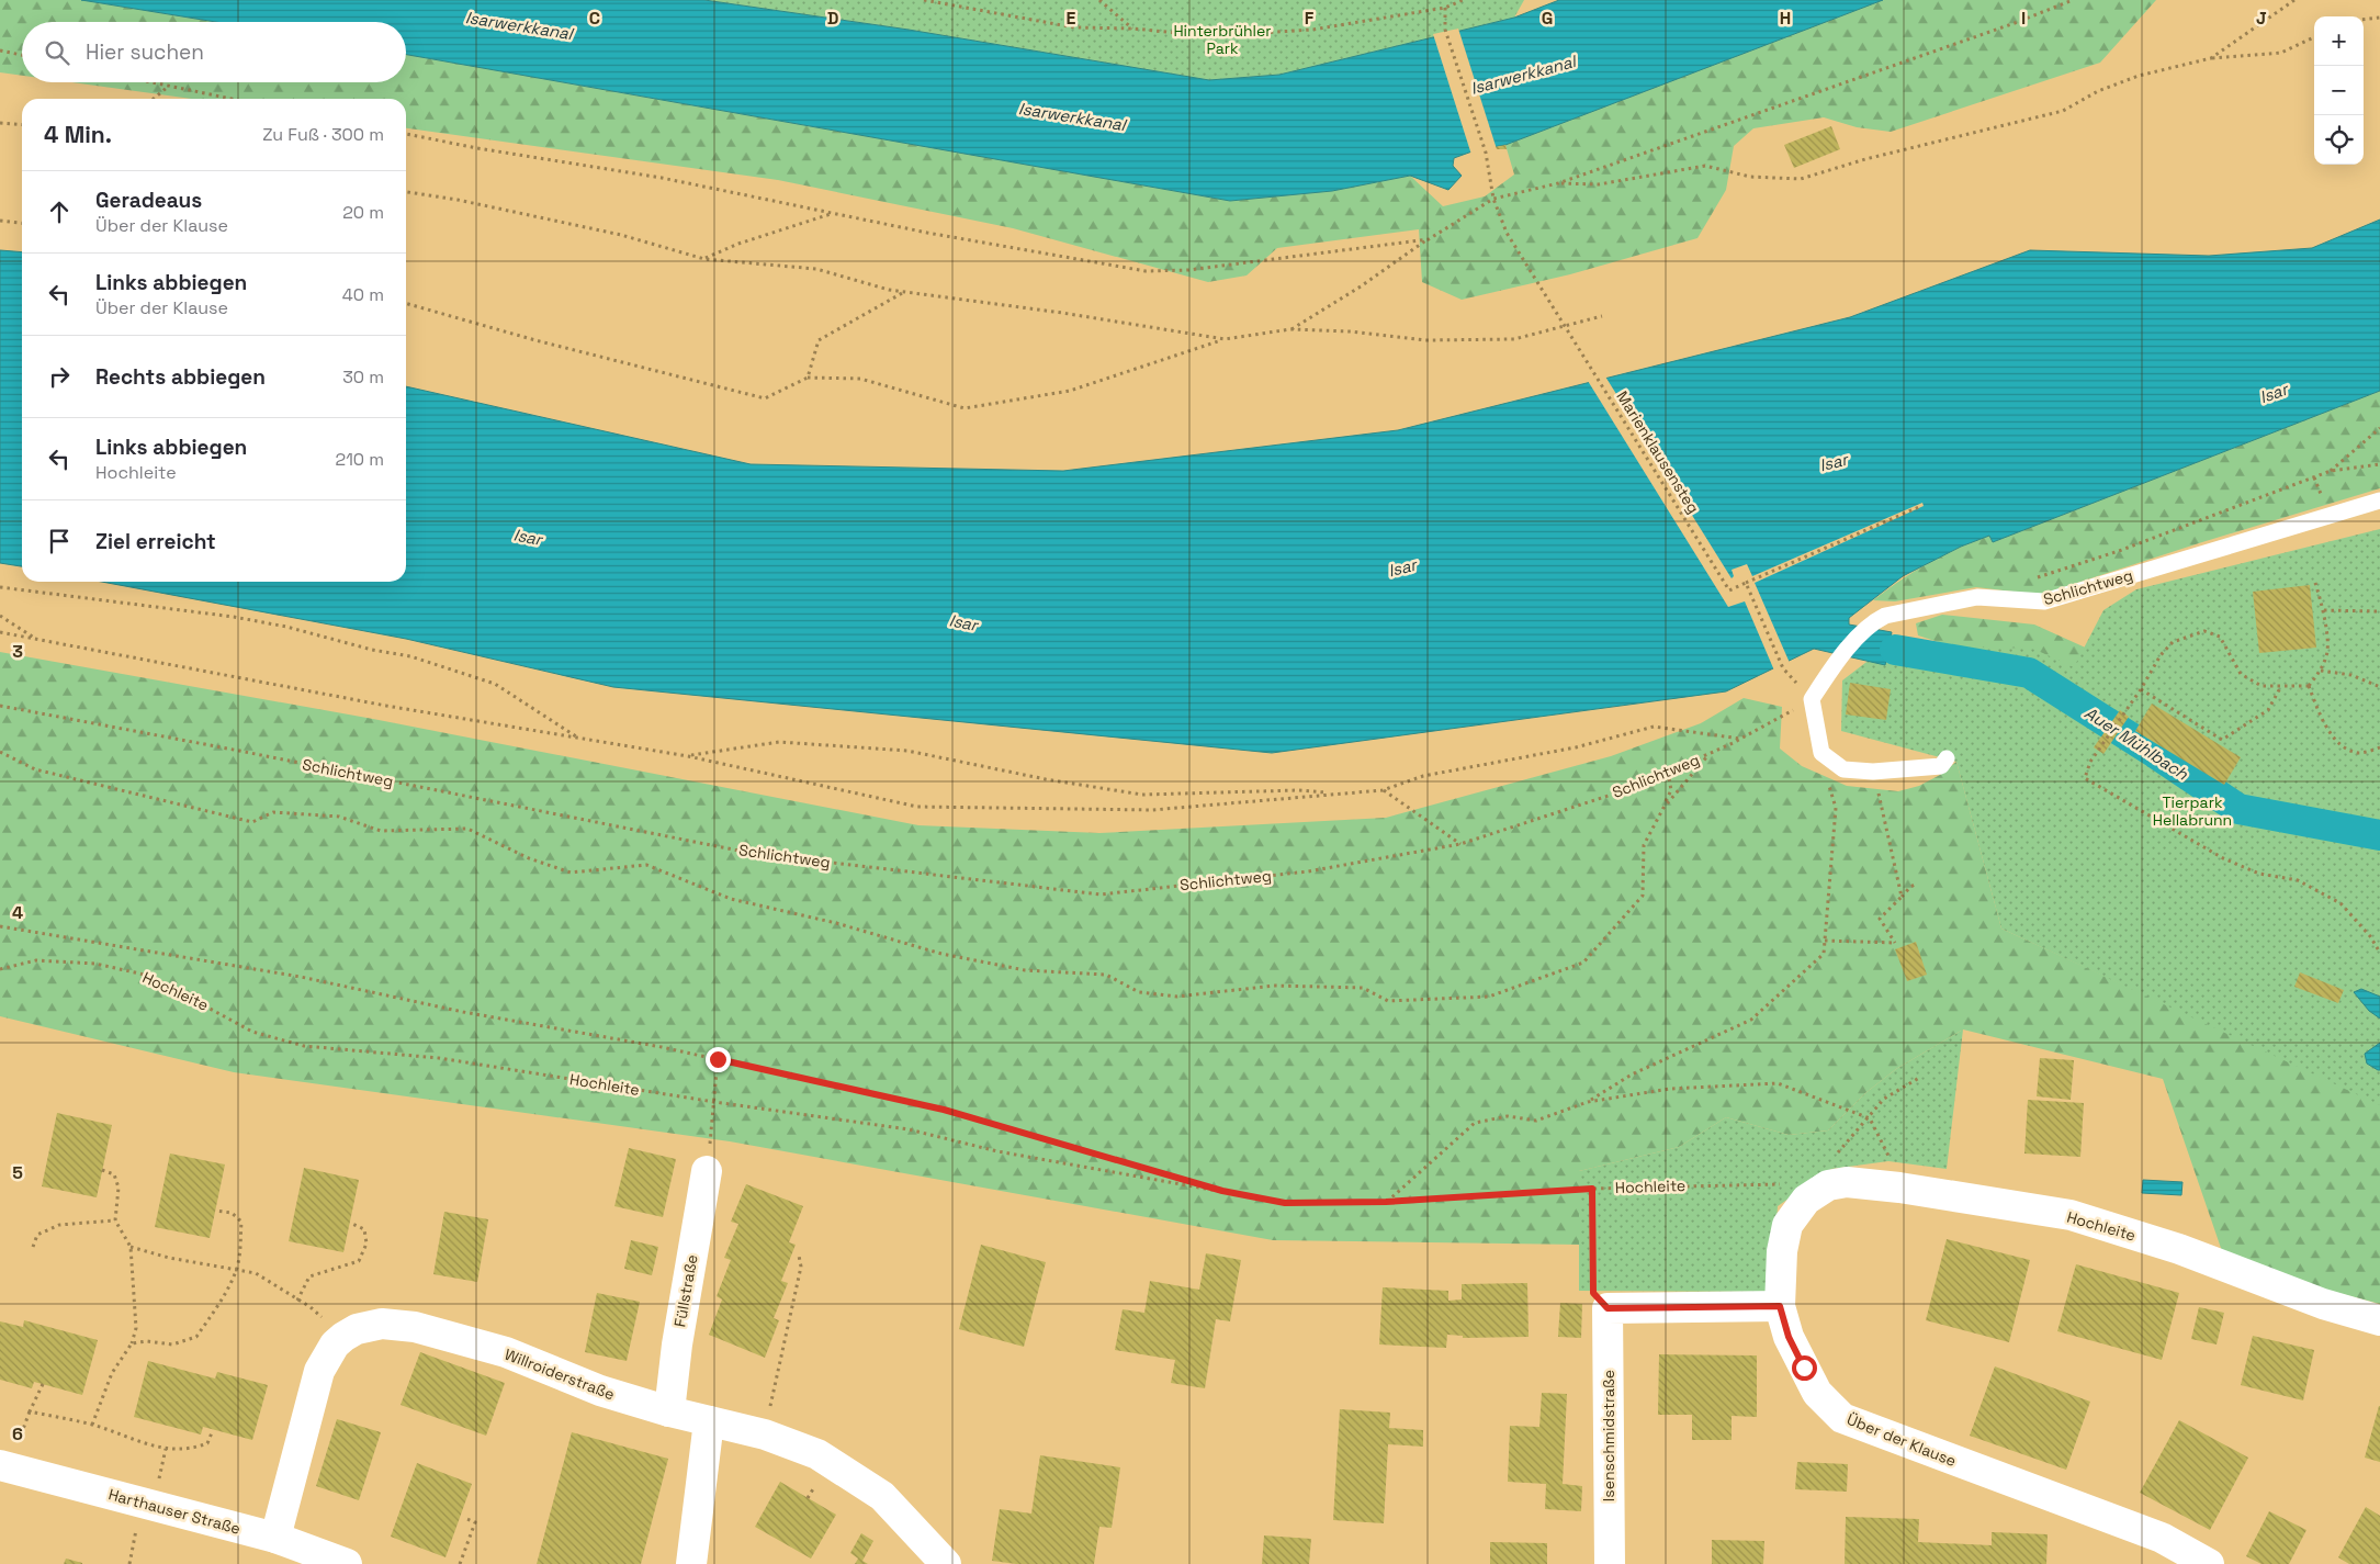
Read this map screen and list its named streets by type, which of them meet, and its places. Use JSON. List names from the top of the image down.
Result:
{
  "streets": {
    "street": [
      "Hochleite",
      "Füllstraße",
      "Willroiderstraße",
      "Isenschmidstraße",
      "Über der Klause",
      "Harthauser Straße"
    ],
    "lane": ["Schlichtweg"],
    "path": ["Marienklausensteg"]
  },
  "crossings": [
    ["Hochleite", "Über der Klause"],
    ["Füllstraße", "Willroiderstraße"],
    ["Willroiderstraße", "Harthauser Straße"]
  ],
  "water": ["Isarwerkkanal", "Isar", "Auer Mühlbach"],
  "parks": ["Hinterbrühler Park", "Tierpark Hellabrunn"],
  "page": {
    "map_buttons": ["+", "−"],
    "search": "Hier suchen",
    "heading": ["4 Min.", "Zu Fuß · 300 m"],
    "list": [
      ["Geradeaus", "Über der Klause", "20 m"],
      ["Links abbiegen", "Über der Klause", "40 m"],
      ["Rechts abbiegen", "30 m"],
      ["Links abbiegen", "Hochleite", "210 m"],
      "Ziel erreicht"
    ]
  },
  "grid": {
    "columns": [
      "C",
      "D",
      "E",
      "F",
      "G",
      "H",
      "I",
      "J"
    ],
    "rows": [
      "3",
      "4",
      "5",
      "6"
    ]
  }
}
